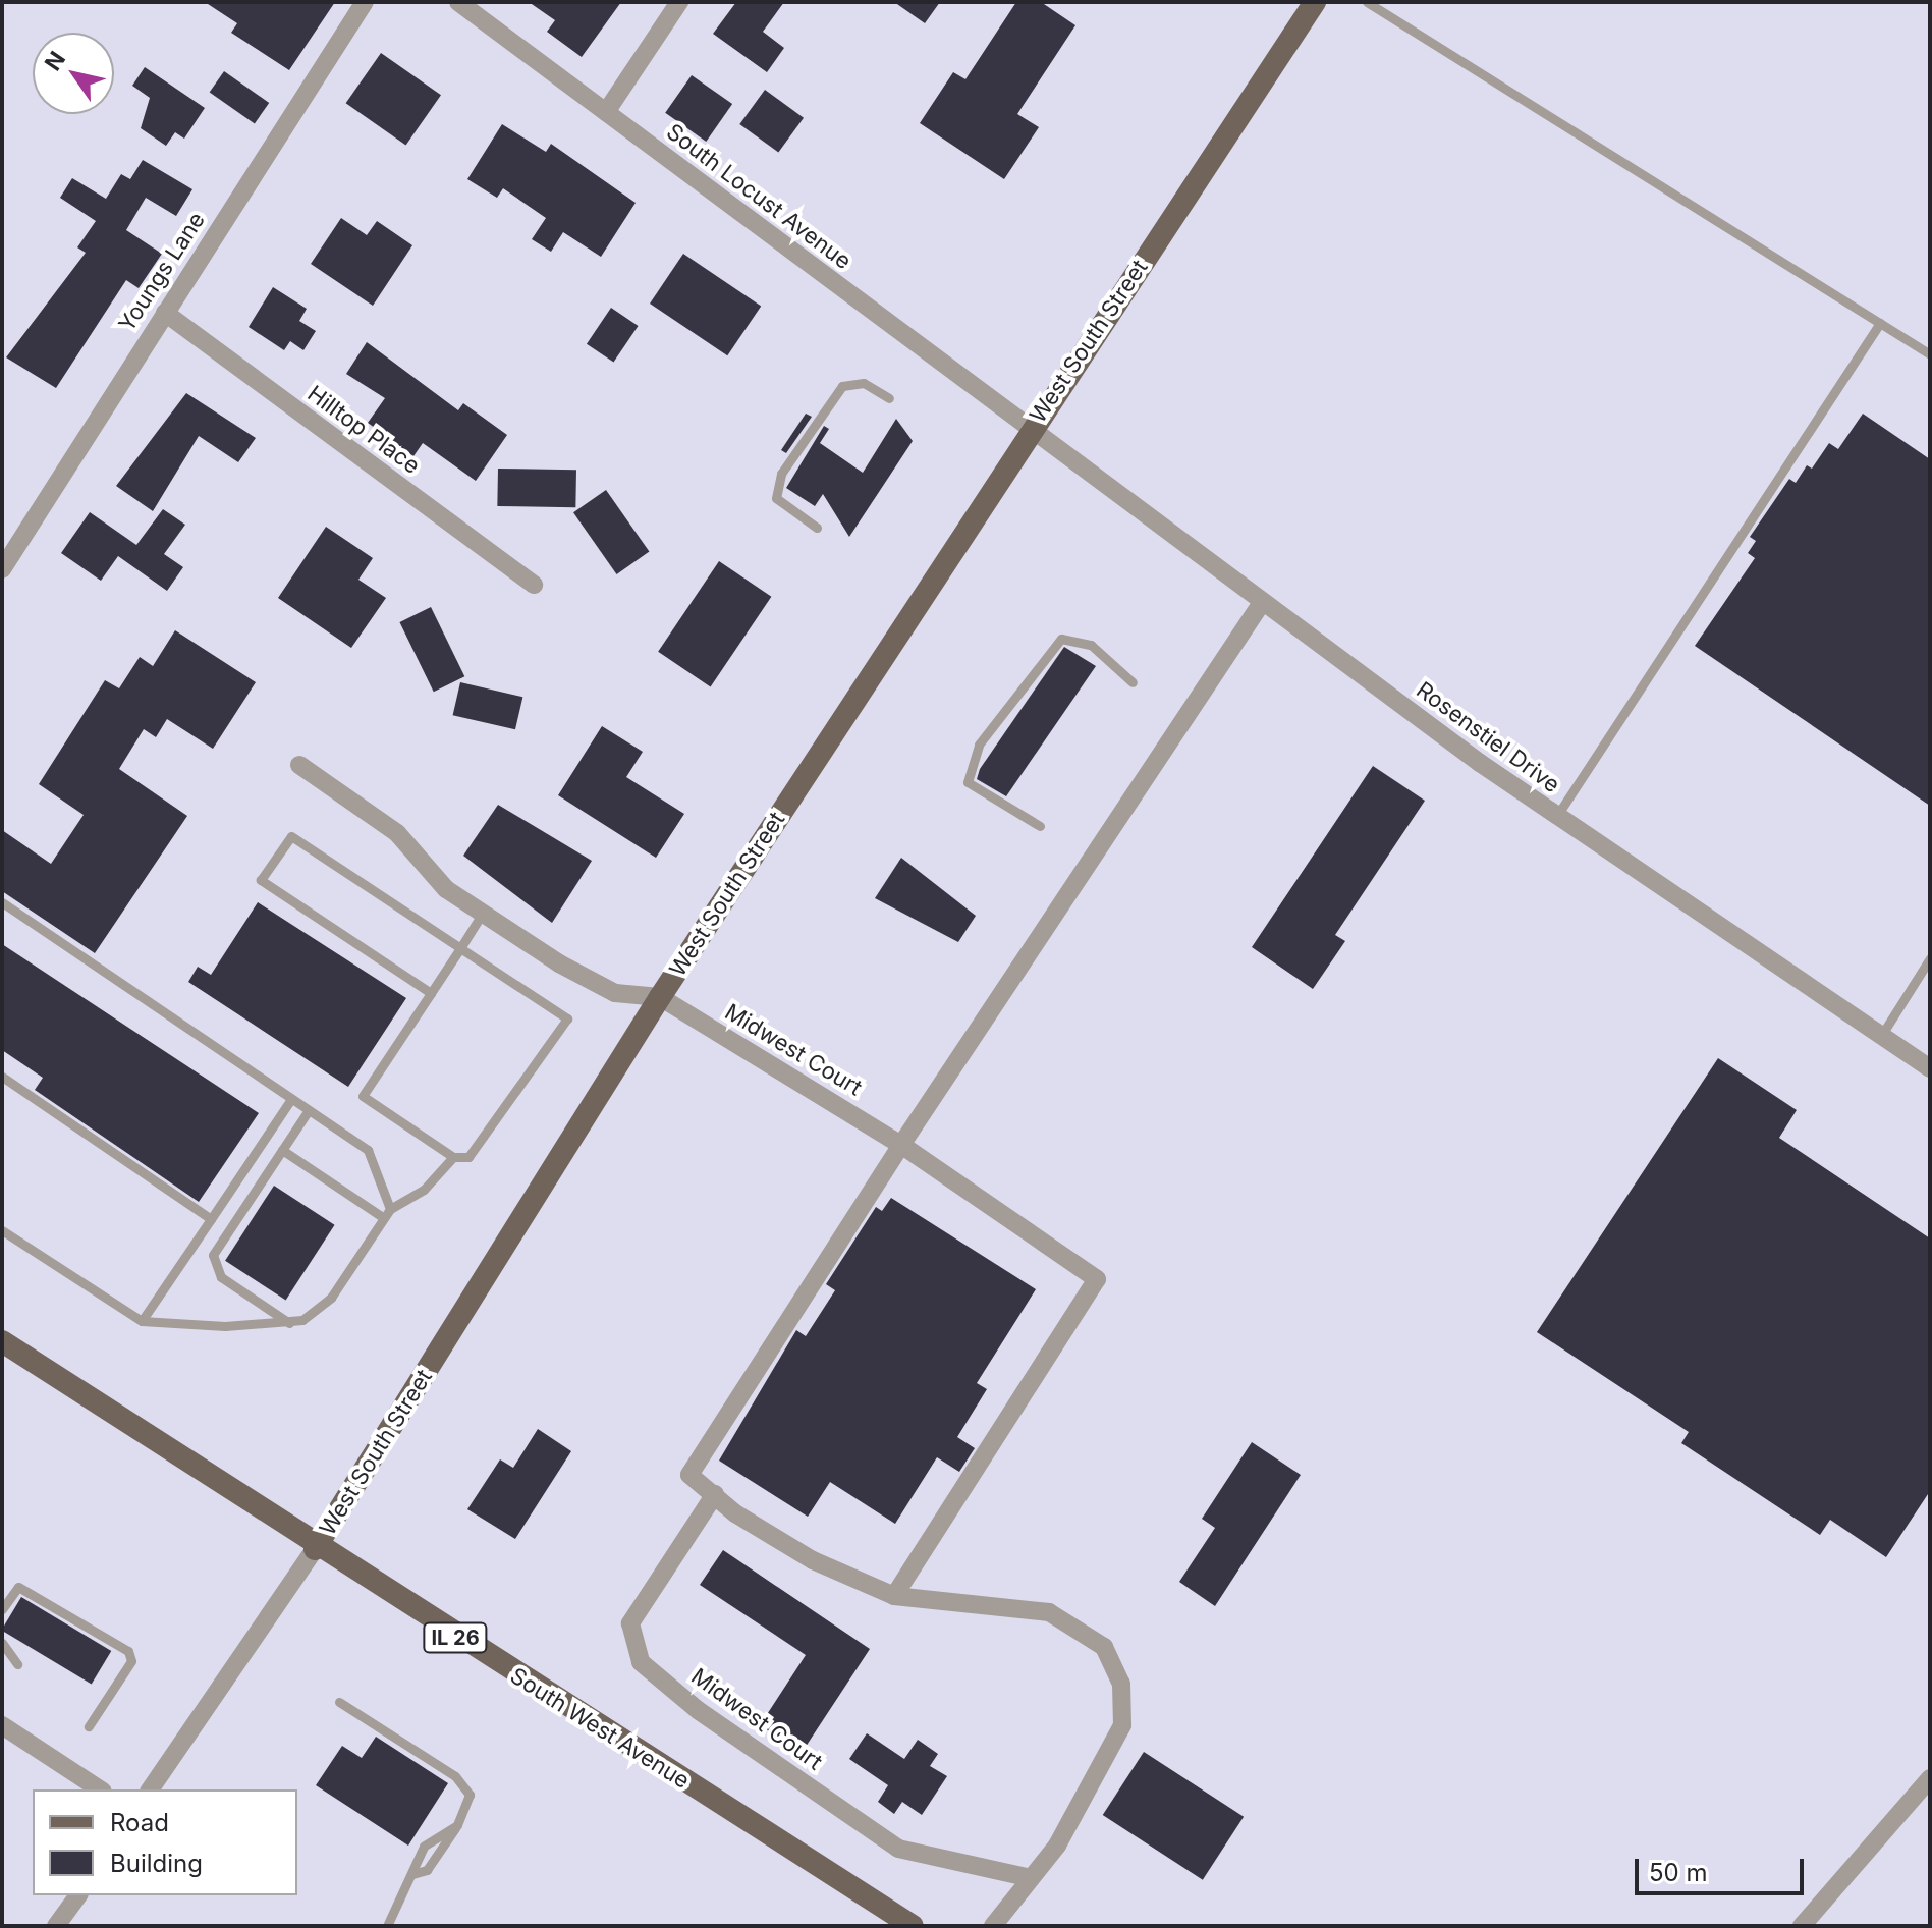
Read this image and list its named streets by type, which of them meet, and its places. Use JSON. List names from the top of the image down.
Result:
{
  "streets": {
    "main road": ["West South Street", "IL 26", "South West Avenue"],
    "street": [
      "South Locust Avenue",
      "Youngs Lane",
      "Hilltop Place",
      "Rosenstiel Drive",
      "Midwest Court"
    ]
  },
  "crossings": [
    ["South Locust Avenue", "West South Street"],
    ["South Locust Avenue", "Rosenstiel Drive"],
    ["Youngs Lane", "Hilltop Place"],
    ["West South Street", "Rosenstiel Drive"],
    ["West South Street", "Midwest Court"],
    ["West South Street", "South West Avenue"]
  ],
  "legend": ["Road", "Building"],
  "scale_bar": "50 m",
  "north": "top left"
}
